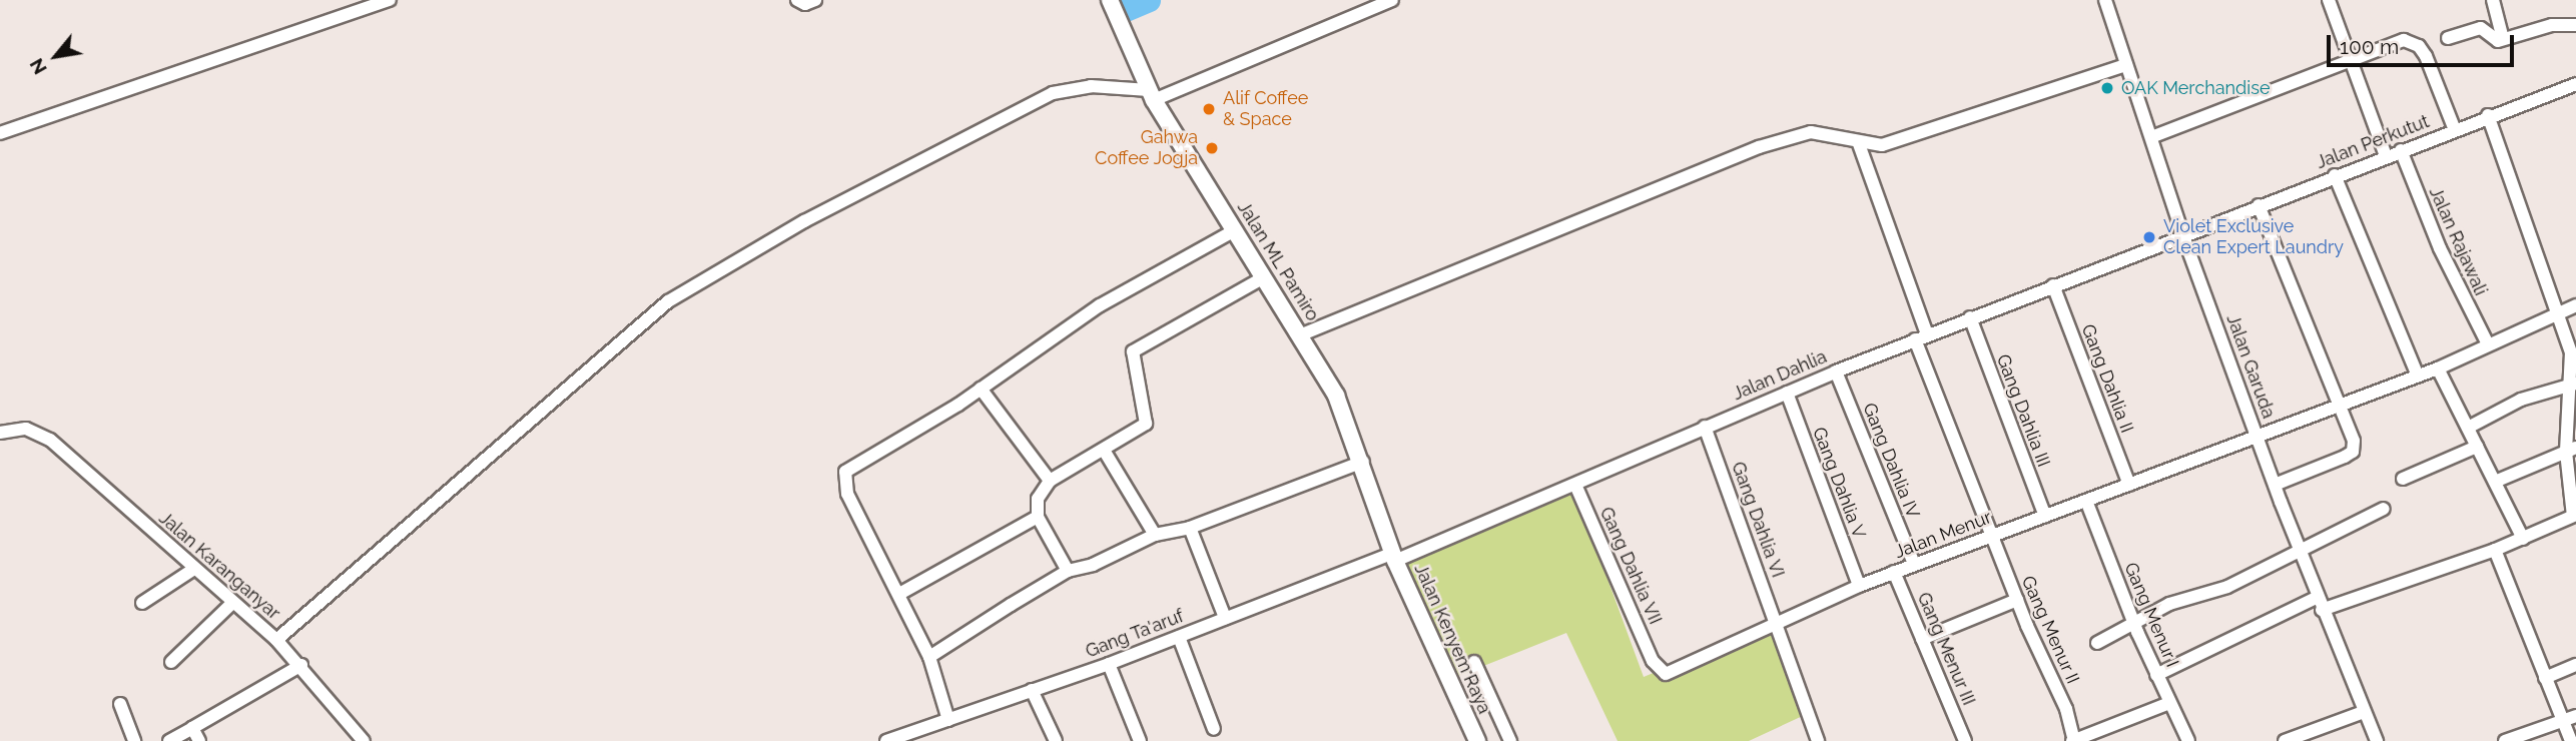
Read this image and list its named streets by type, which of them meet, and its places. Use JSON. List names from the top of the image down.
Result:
{
  "streets": {
    "street": [
      "Jalan Perkutut",
      "Jalan Rajawali",
      "Jalan ML Pamiro",
      "Jalan Garuda",
      "Jalan Dahlia",
      "Gang Dahlia II",
      "Gang Dahlia III",
      "Gang Dahlia IV",
      "Gang Dahlia V",
      "Gang Dahlia VI",
      "Jalan Menur",
      "Jalan Karanganyar",
      "Gang Dahlia VII",
      "Gang Menur I",
      "Gang Menur II",
      "Gang Ta'aruf",
      "Jalan Kenyem Raya",
      "Gang Menur III"
    ]
  },
  "crossings": [
    ["Jalan Perkutut", "Jalan Rajawali"],
    ["Jalan Perkutut", "Jalan Garuda"],
    ["Jalan Perkutut", "Jalan Dahlia"],
    ["Jalan Rajawali", "Jalan Menur"],
    ["Jalan ML Pamiro", "Jalan Dahlia"],
    ["Jalan ML Pamiro", "Gang Ta'aruf"],
    ["Jalan ML Pamiro", "Jalan Kenyem Raya"],
    ["Jalan Garuda", "Jalan Dahlia"],
    ["Jalan Garuda", "Jalan Menur"],
    ["Jalan Dahlia", "Gang Dahlia II"],
    ["Jalan Dahlia", "Gang Dahlia III"],
    ["Jalan Dahlia", "Gang Dahlia IV"],
    ["Jalan Dahlia", "Gang Dahlia V"],
    ["Jalan Dahlia", "Gang Dahlia VI"],
    ["Jalan Dahlia", "Gang Dahlia VII"],
    ["Jalan Dahlia", "Gang Menur II"],
    ["Jalan Dahlia", "Gang Ta'aruf"],
    ["Jalan Dahlia", "Jalan Kenyem Raya"],
    ["Gang Dahlia II", "Jalan Menur"],
    ["Gang Dahlia III", "Jalan Menur"],
    ["Gang Dahlia IV", "Jalan Menur"],
    ["Gang Dahlia V", "Jalan Menur"],
    ["Gang Dahlia VI", "Jalan Menur"],
    ["Jalan Menur", "Gang Dahlia VII"],
    ["Jalan Menur", "Gang Menur I"],
    ["Jalan Menur", "Gang Menur II"],
    ["Jalan Menur", "Gang Menur III"],
    ["Gang Ta'aruf", "Jalan Kenyem Raya"]
  ],
  "places": [
    "OAK Merchandise",
    "Alif Coffee & Space",
    "Gahwa Coffee Jogja",
    "Violet Exclusive Clean Expert Laundry"
  ],
  "scale_bar": "100 m",
  "north": "bottom left"
}
